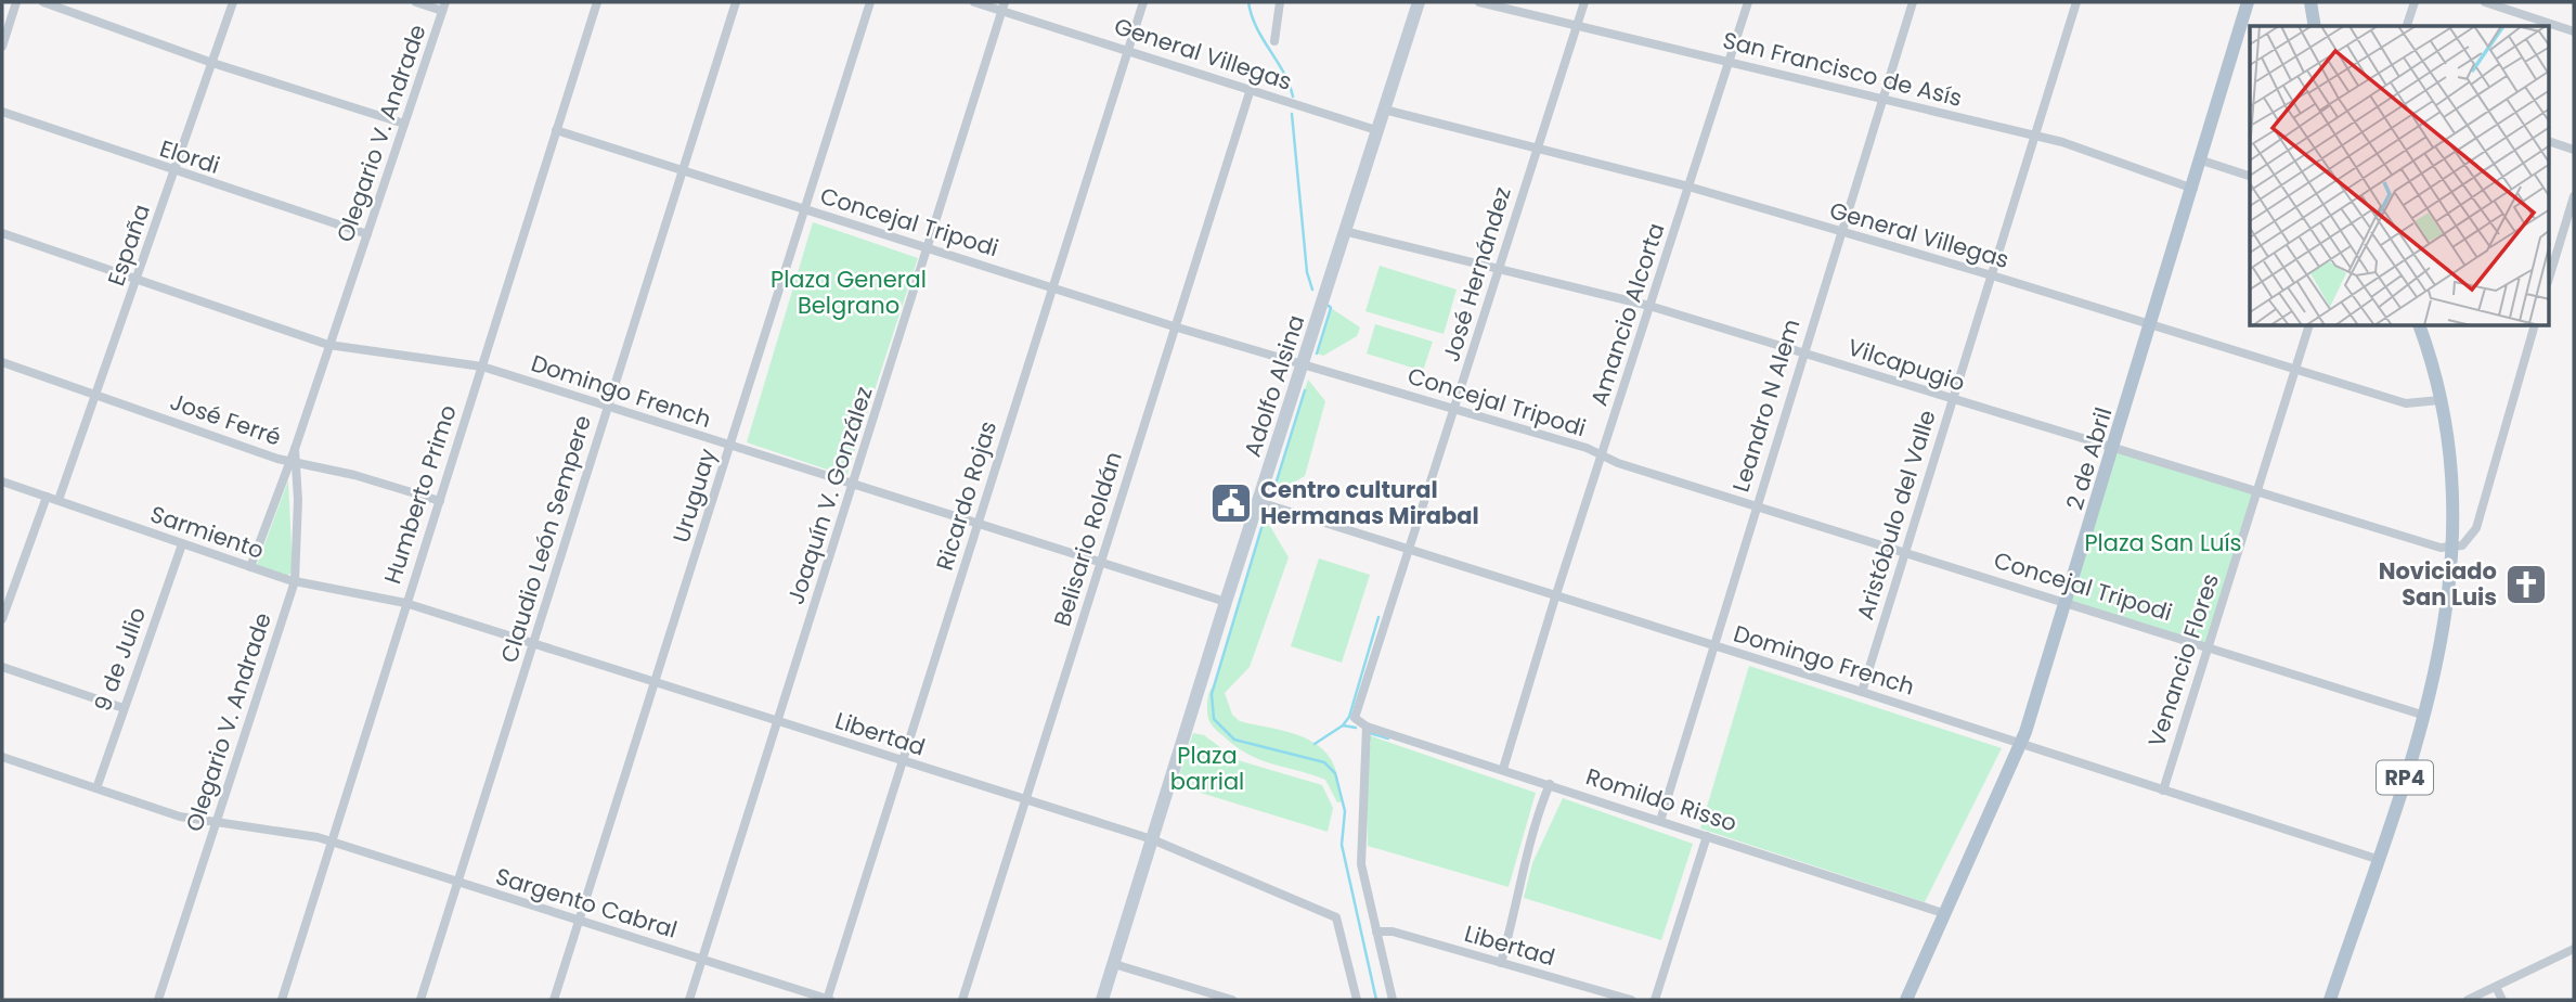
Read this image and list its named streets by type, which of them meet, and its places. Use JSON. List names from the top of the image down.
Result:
{
  "streets": {
    "main road": ["2 de Abril", "RP4"],
    "street": [
      "General Villegas",
      "San Francisco de Asís",
      "Olegario V. Andrade",
      "Elordi",
      "Concejal Tripodi",
      "España",
      "José Hernández",
      "Amancio Alcorta",
      "Vilcapugio",
      "Adolfo Alsina",
      "Domingo French",
      "Leandro N Alem",
      "José Ferré",
      "Humberto Primo",
      "Uruguay",
      "Joaquín V. González",
      "Ricardo Rojas",
      "Aristóbulo del Valle",
      "Sarmiento",
      "Claudio León Sempere",
      "Belisario Roldán",
      "9 de Julio",
      "Venancio Flores",
      "Libertad",
      "Romildo Risso",
      "Sargento Cabral"
    ]
  },
  "crossings": [
    ["General Villegas", "José Hernández"],
    ["General Villegas", "Amancio Alcorta"],
    ["General Villegas", "Adolfo Alsina"],
    ["General Villegas", "Leandro N Alem"],
    ["General Villegas", "2 de Abril"],
    ["General Villegas", "Joaquín V. González"],
    ["General Villegas", "Ricardo Rojas"],
    ["General Villegas", "Aristóbulo del Valle"],
    ["General Villegas", "Belisario Roldán"],
    ["General Villegas", "Venancio Flores"],
    ["General Villegas", "RP4"],
    ["San Francisco de Asís", "José Hernández"],
    ["San Francisco de Asís", "Amancio Alcorta"],
    ["San Francisco de Asís", "Leandro N Alem"],
    ["San Francisco de Asís", "2 de Abril"],
    ["San Francisco de Asís", "Aristóbulo del Valle"],
    ["Olegario V. Andrade", "Elordi"],
    ["Olegario V. Andrade", "Domingo French"],
    ["Olegario V. Andrade", "José Ferré"],
    ["Olegario V. Andrade", "Sarmiento"],
    ["Olegario V. Andrade", "Sargento Cabral"],
    ["Elordi", "España"],
    ["Concejal Tripodi", "José Hernández"],
    ["Concejal Tripodi", "Amancio Alcorta"],
    ["Concejal Tripodi", "Adolfo Alsina"],
    ["Concejal Tripodi", "Leandro N Alem"],
    ["Concejal Tripodi", "2 de Abril"],
    ["Concejal Tripodi", "Humberto Primo"],
    ["Concejal Tripodi", "Uruguay"],
    ["Concejal Tripodi", "Joaquín V. González"],
    ["Concejal Tripodi", "Ricardo Rojas"],
    ["Concejal Tripodi", "Aristóbulo del Valle"],
    ["Concejal Tripodi", "Claudio León Sempere"],
    ["Concejal Tripodi", "Belisario Roldán"],
    ["Concejal Tripodi", "Venancio Flores"],
    ["Concejal Tripodi", "RP4"],
    ["España", "Domingo French"],
    ["España", "José Ferré"],
    ["España", "Sarmiento"],
    ["José Hernández", "Vilcapugio"],
    ["José Hernández", "Domingo French"],
    ["José Hernández", "Romildo Risso"],
    ["Amancio Alcorta", "Vilcapugio"],
    ["Amancio Alcorta", "Domingo French"],
    ["Amancio Alcorta", "Romildo Risso"],
    ["Vilcapugio", "Adolfo Alsina"],
    ["Vilcapugio", "Leandro N Alem"],
    ["Vilcapugio", "2 de Abril"],
    ["Vilcapugio", "Aristóbulo del Valle"],
    ["Vilcapugio", "Venancio Flores"],
    ["Vilcapugio", "RP4"],
    ["Adolfo Alsina", "Domingo French"],
    ["Adolfo Alsina", "Libertad"],
    ["Domingo French", "Leandro N Alem"],
    ["Domingo French", "2 de Abril"],
    ["Domingo French", "Humberto Primo"],
    ["Domingo French", "Uruguay"],
    ["Domingo French", "Joaquín V. González"],
    ["Domingo French", "Ricardo Rojas"],
    ["Domingo French", "Aristóbulo del Valle"],
    ["Domingo French", "Claudio León Sempere"],
    ["Domingo French", "Belisario Roldán"],
    ["Domingo French", "Venancio Flores"],
    ["Domingo French", "RP4"],
    ["Leandro N Alem", "Romildo Risso"],
    ["José Ferré", "Humberto Primo"],
    ["2 de Abril", "Romildo Risso"],
    ["Humberto Primo", "Sarmiento"],
    ["Humberto Primo", "Libertad"],
    ["Humberto Primo", "Sargento Cabral"],
    ["Uruguay", "Libertad"],
    ["Uruguay", "Sargento Cabral"],
    ["Joaquín V. González", "Libertad"],
    ["Joaquín V. González", "Sargento Cabral"],
    ["Ricardo Rojas", "Libertad"],
    ["Ricardo Rojas", "Sargento Cabral"],
    ["Sarmiento", "9 de Julio"],
    ["Sarmiento", "Libertad"],
    ["Claudio León Sempere", "Libertad"],
    ["Claudio León Sempere", "Sargento Cabral"],
    ["Belisario Roldán", "Libertad"],
    ["9 de Julio", "Sargento Cabral"]
  ],
  "parks": ["Plaza General Belgrano", "Plaza San Luís", "Plaza barrial"],
  "places": {
    "public building": ["Centro cultural Hermanas Mirabal"],
    "church": ["Noviciado San Luis"]
  }
}
